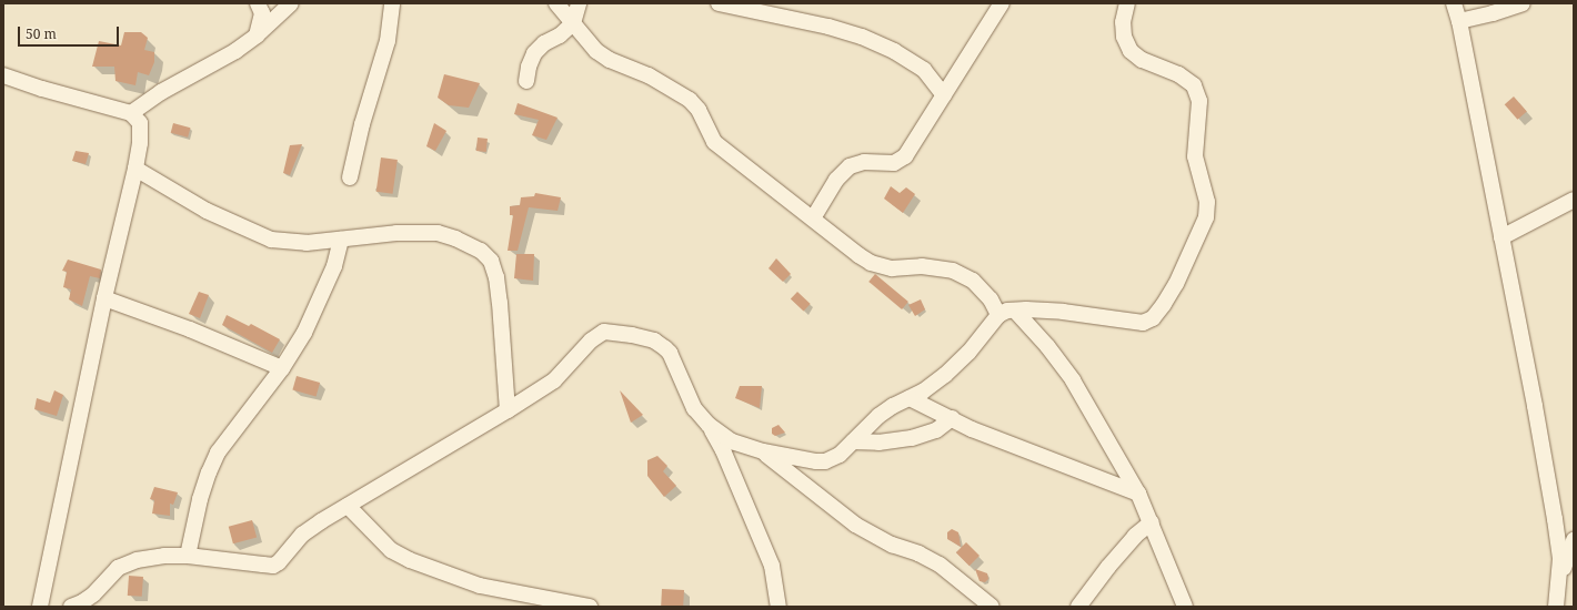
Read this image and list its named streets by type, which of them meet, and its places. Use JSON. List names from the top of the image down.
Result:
{
  "scale_bar": "50 m"
}
